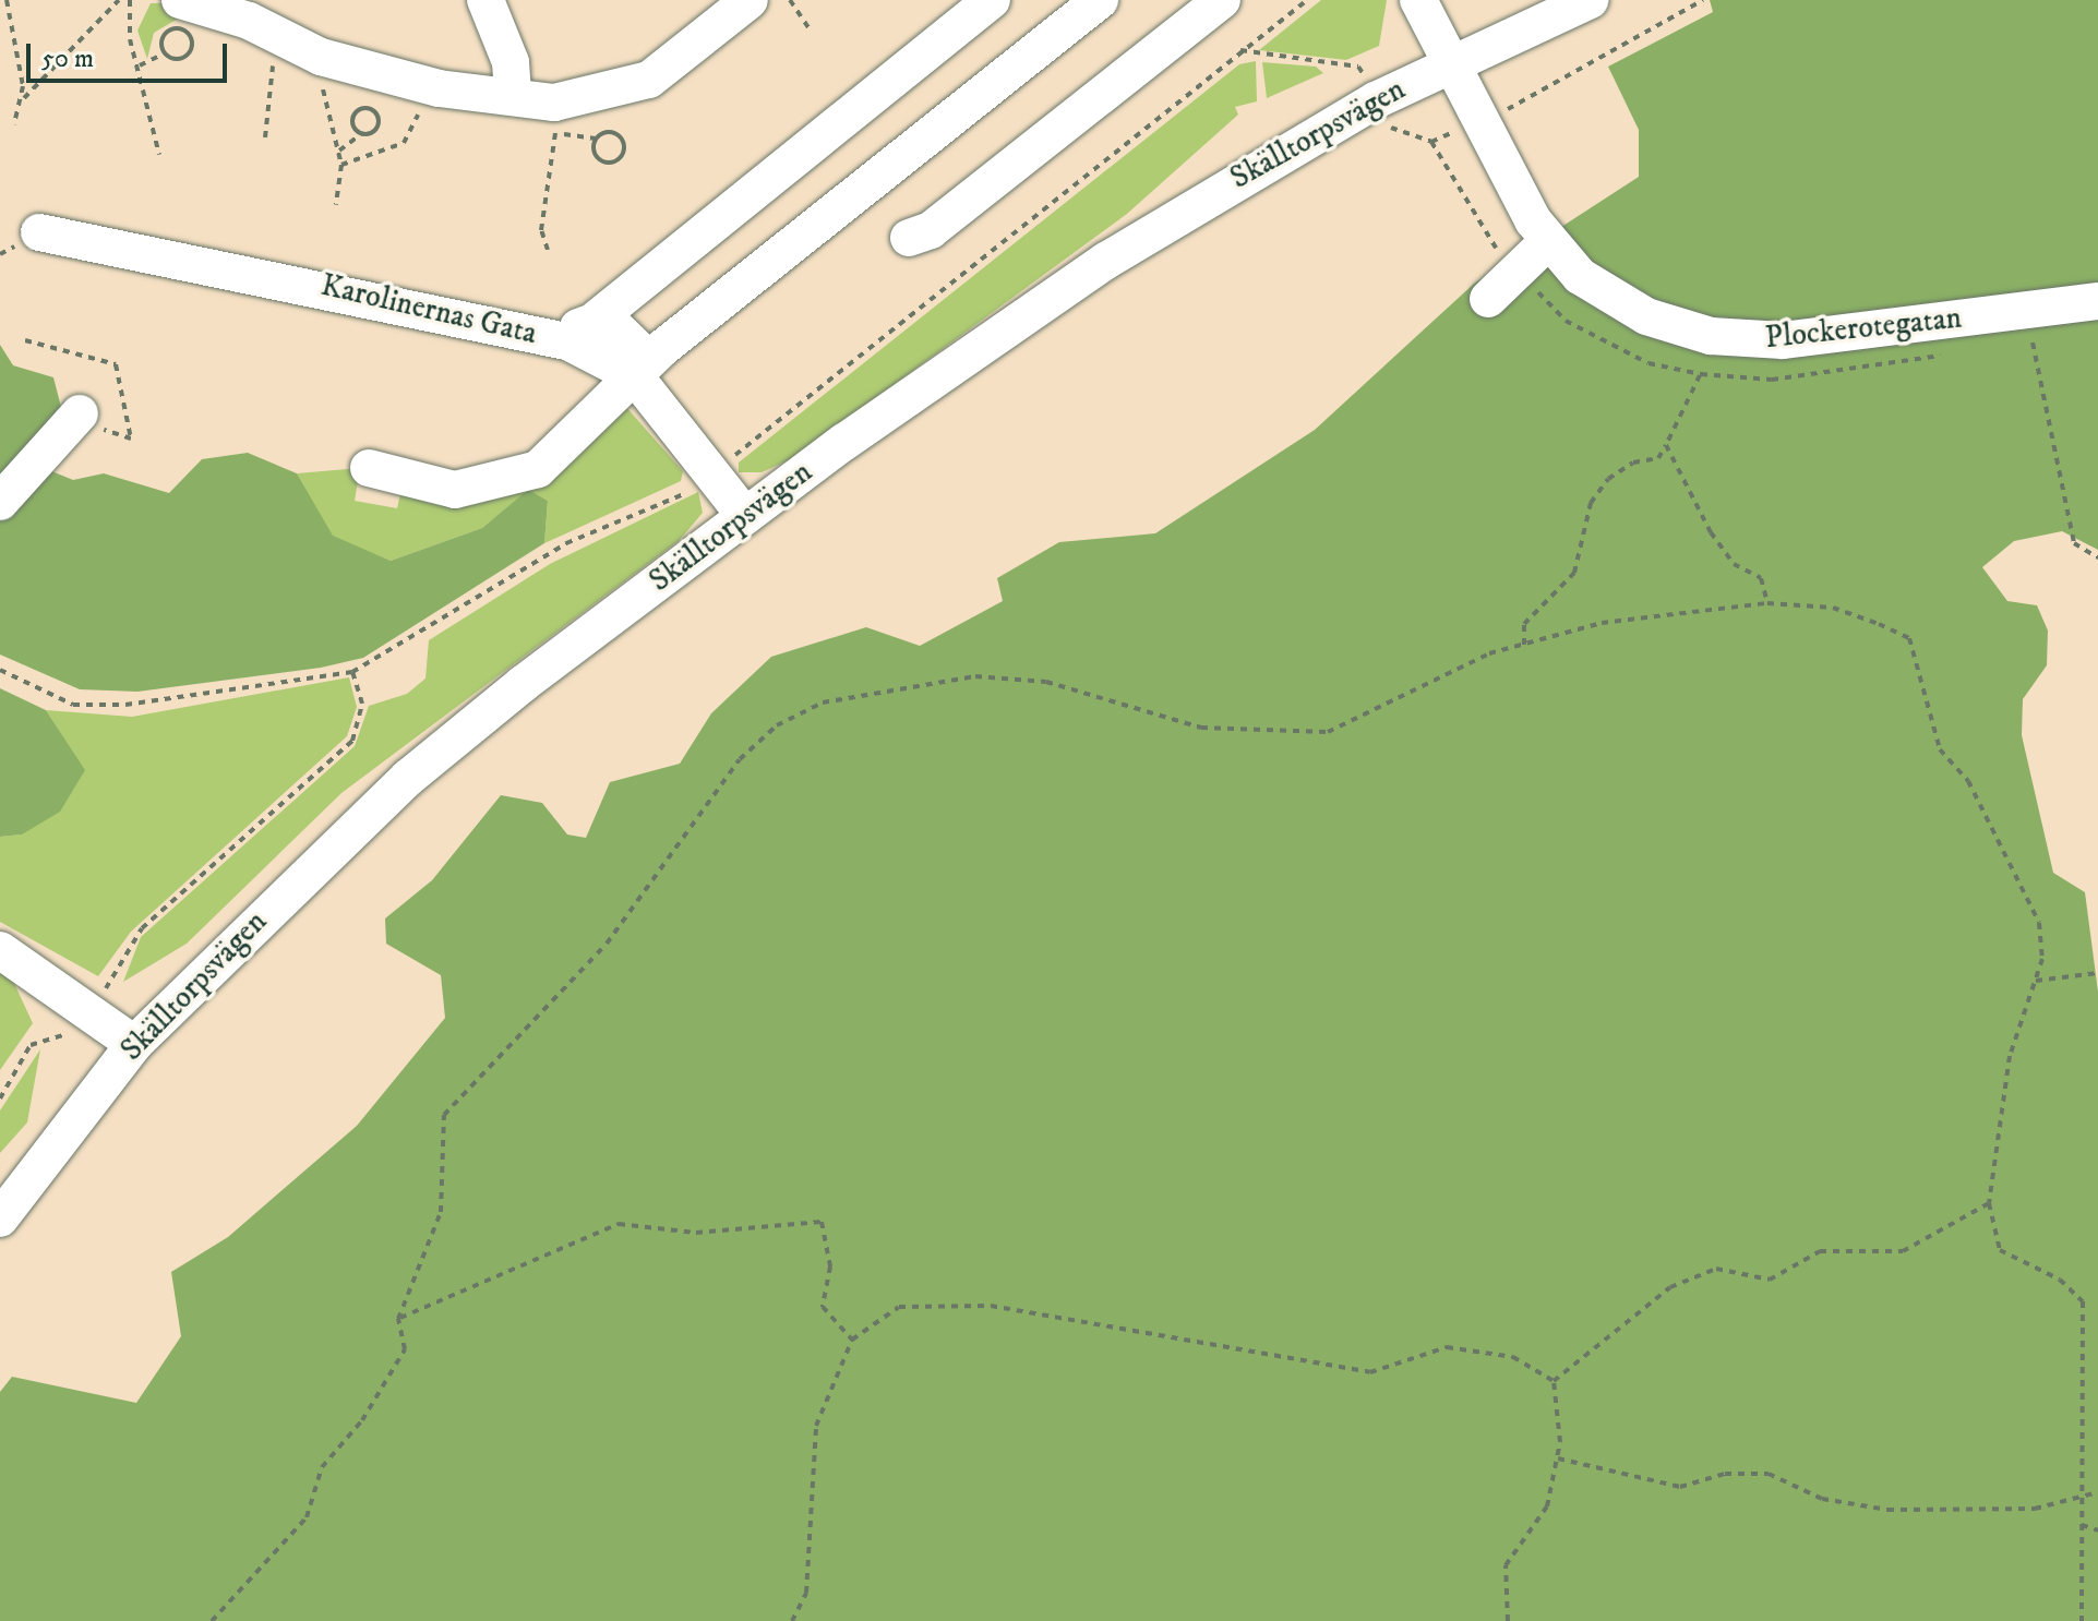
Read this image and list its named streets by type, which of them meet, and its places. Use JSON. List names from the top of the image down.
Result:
{
  "streets": {
    "street": ["Skälltorpsvägen", "Karolinernas Gata", "Plockerotegatan"]
  },
  "crossings": [
    ["Skälltorpsvägen", "Karolinernas Gata"],
    ["Skälltorpsvägen", "Plockerotegatan"]
  ],
  "scale_bar": "50 m"
}
